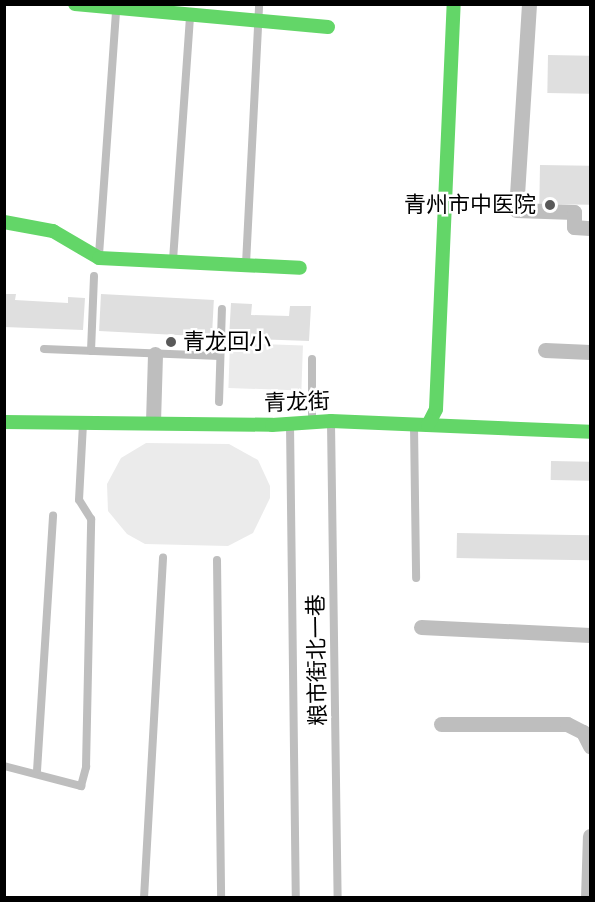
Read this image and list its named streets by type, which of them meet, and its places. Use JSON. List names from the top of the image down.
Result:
{
  "streets": {
    "street": ["青龙街"],
    "lane": ["粮市街北一巷"]
  },
  "crossings": [
    ["青龙街", "粮市街北一巷"]
  ],
  "places": ["青州市中医院", "青龙回小"]
}
